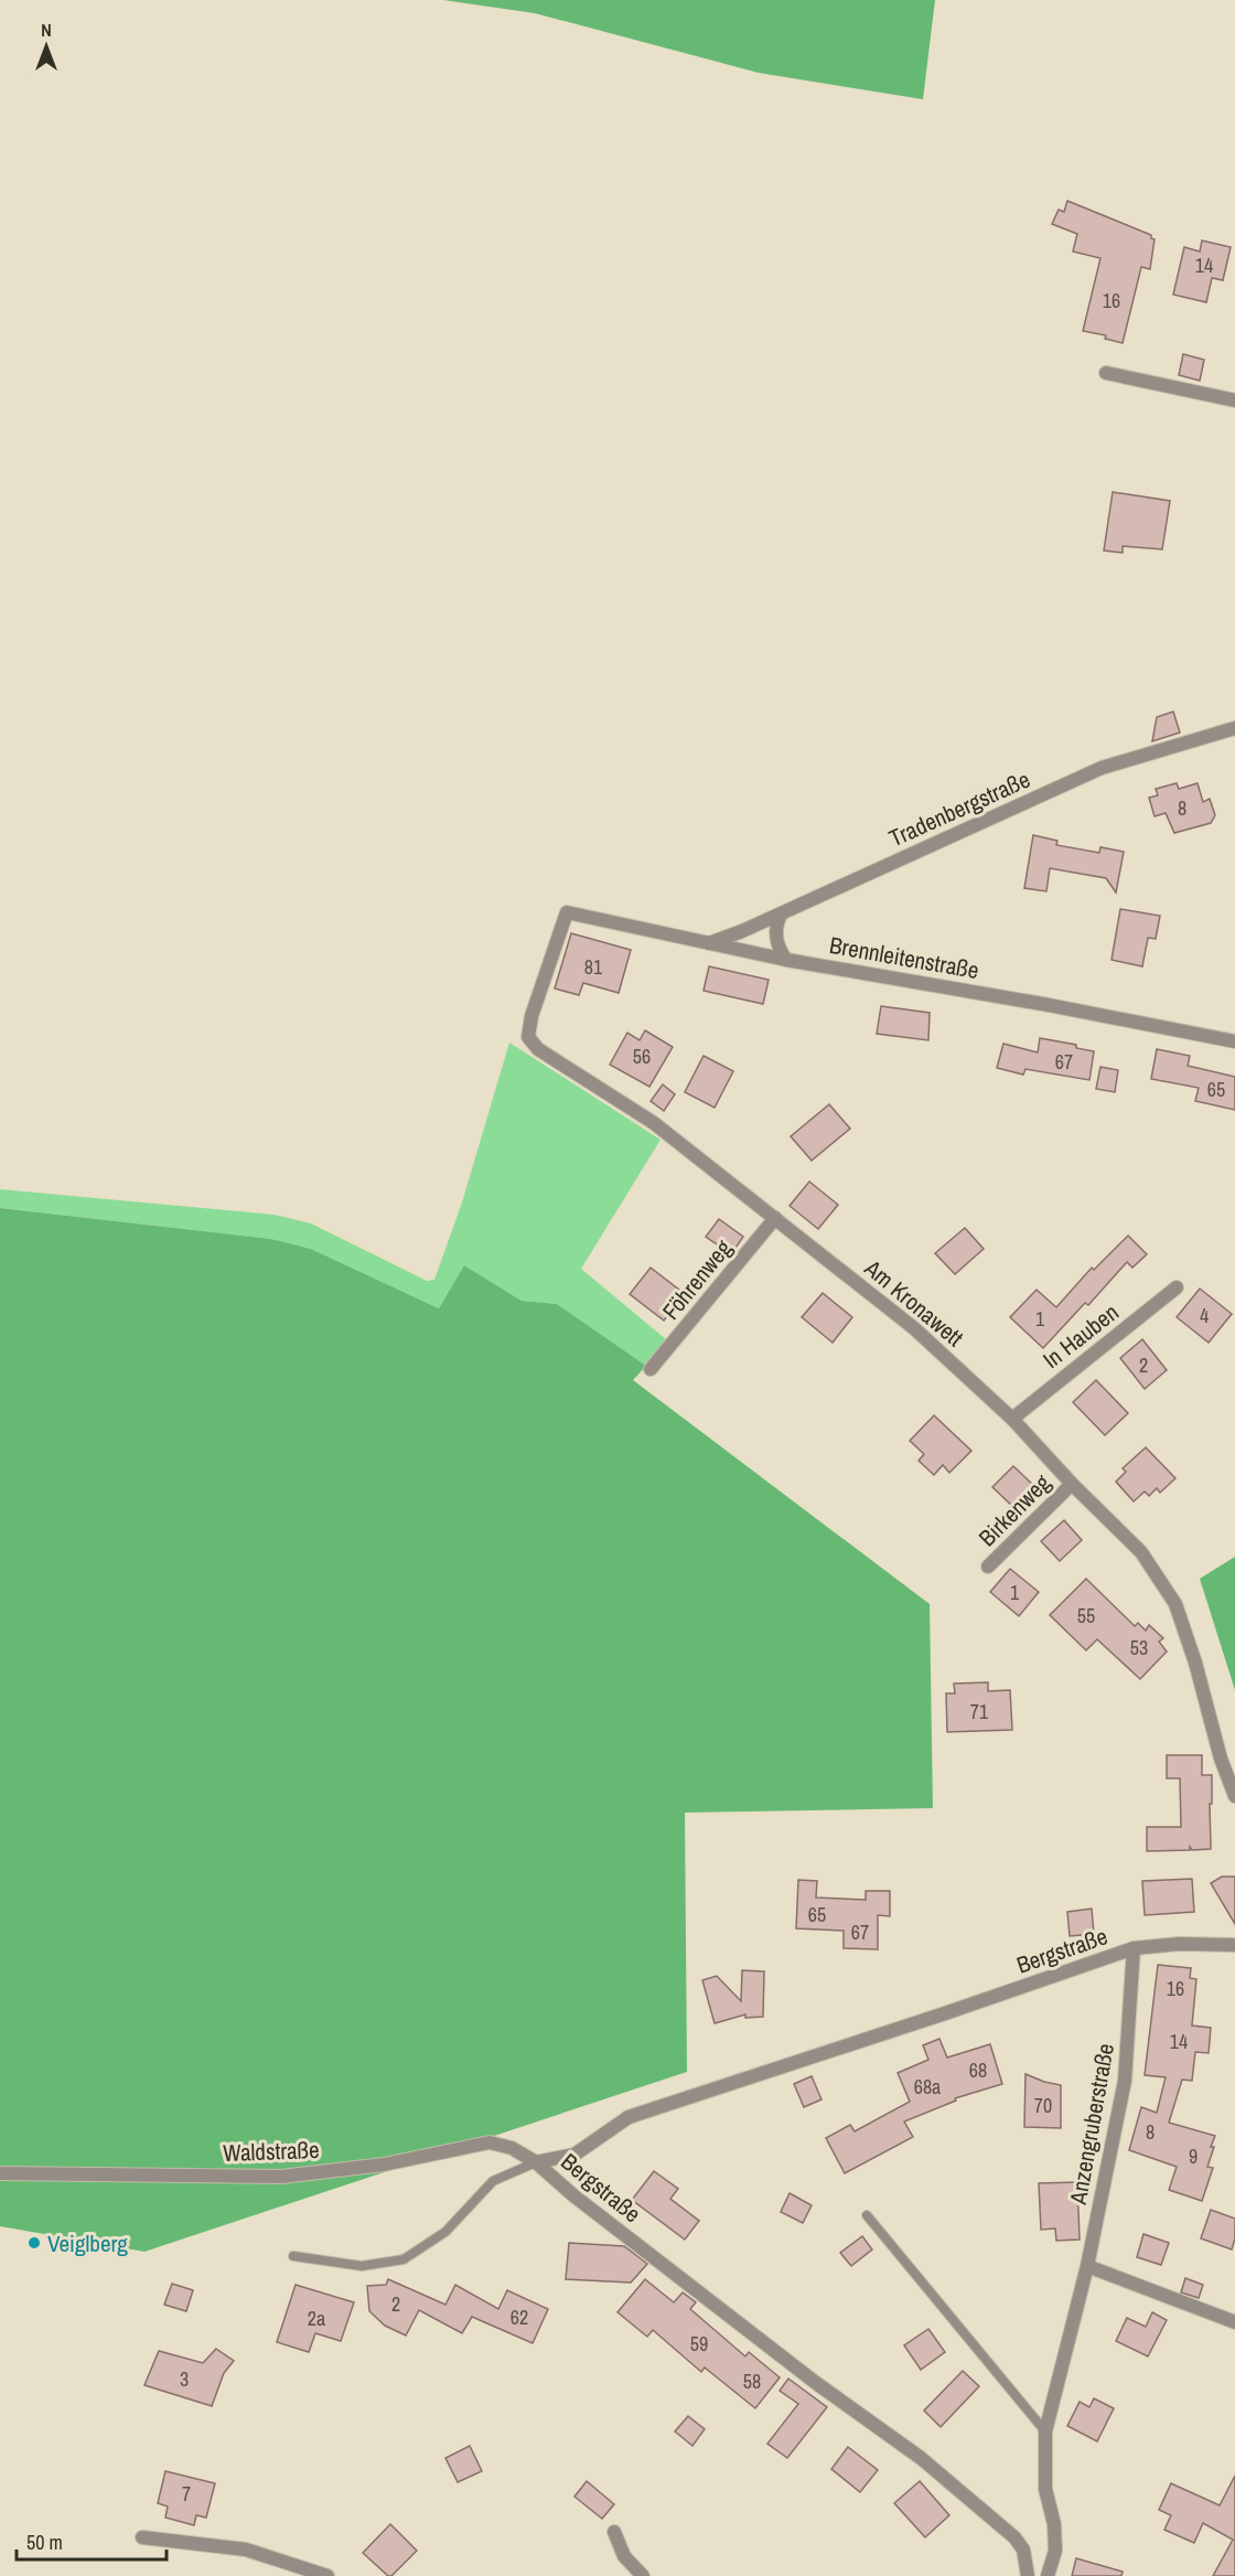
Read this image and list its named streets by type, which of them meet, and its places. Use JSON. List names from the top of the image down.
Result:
{
  "streets": {
    "street": [
      "Tradenbergstraße",
      "Brennleitenstraße",
      "Föhrenweg",
      "Am Kronawett",
      "In Hauben",
      "Birkenweg",
      "Bergstraße",
      "Anzengruberstraße",
      "Waldstraße"
    ]
  },
  "crossings": [
    ["Tradenbergstraße", "Brennleitenstraße"],
    ["Brennleitenstraße", "Am Kronawett"],
    ["Föhrenweg", "Am Kronawett"],
    ["Am Kronawett", "In Hauben"],
    ["Am Kronawett", "Birkenweg"],
    ["Bergstraße", "Anzengruberstraße"],
    ["Bergstraße", "Waldstraße"]
  ],
  "places": ["Veiglberg"],
  "house_numbers": [
    "14",
    "16",
    "8",
    "81",
    "56",
    "67",
    "65",
    "4",
    "1",
    "2",
    "1",
    "55",
    "53",
    "71",
    "65",
    "67",
    "16",
    "14",
    "68",
    "68a",
    "70",
    "8",
    "9",
    "2",
    "62",
    "2a",
    "59",
    "3",
    "58",
    "7"
  ],
  "scale_bar": "50 m",
  "north": "top"
}
